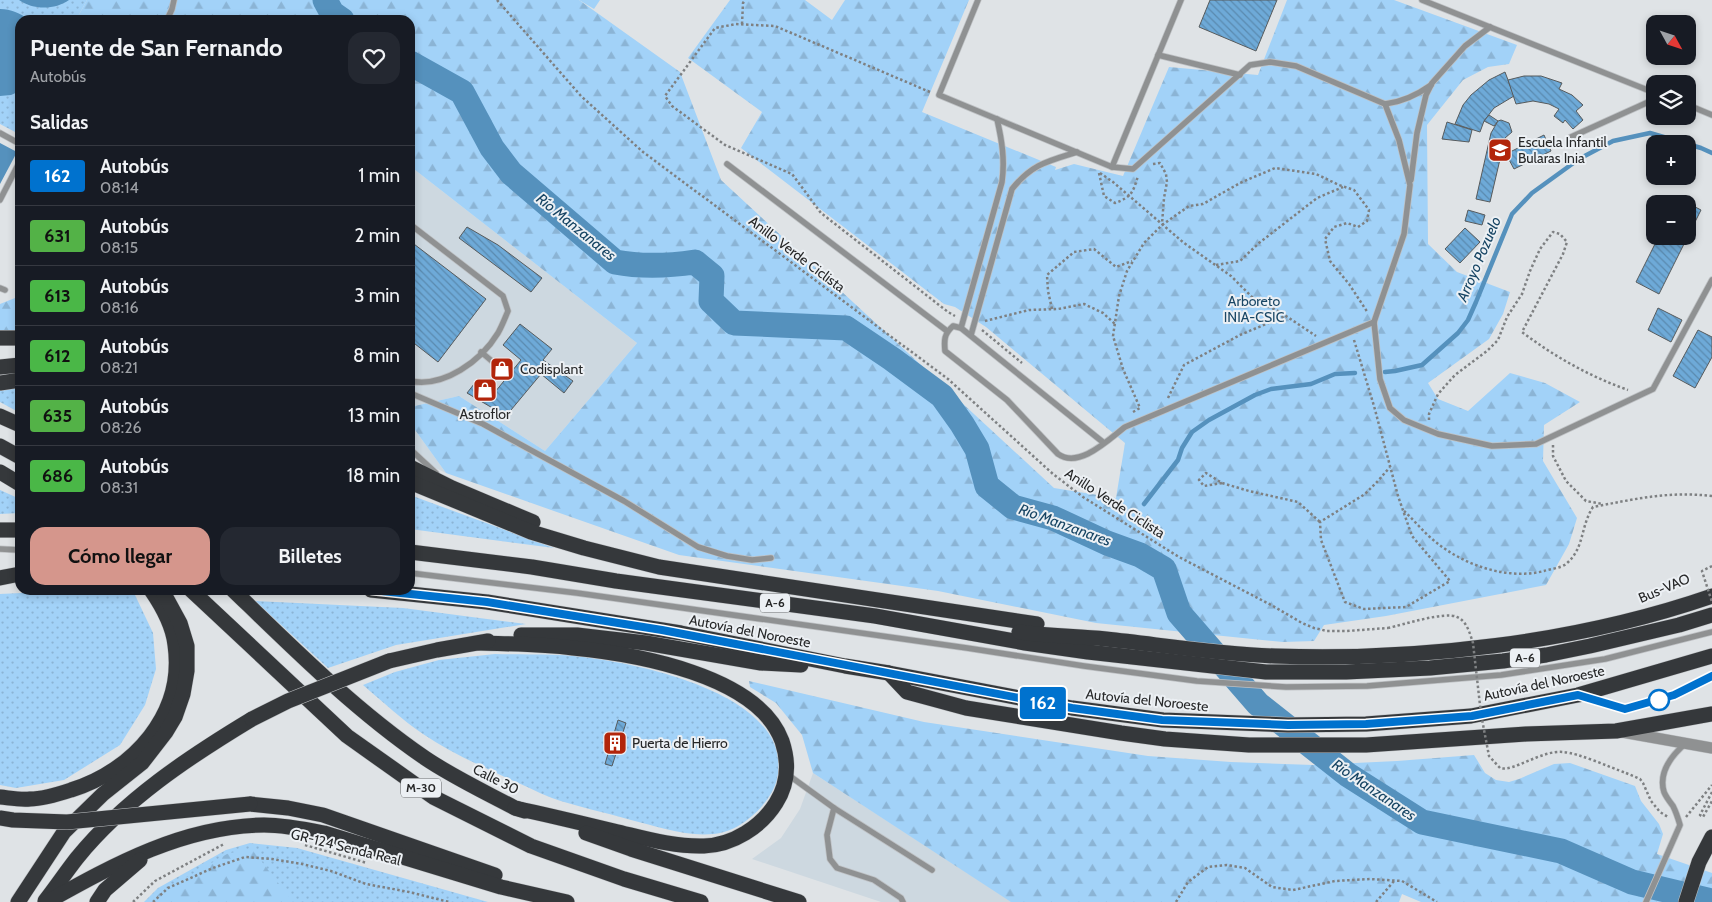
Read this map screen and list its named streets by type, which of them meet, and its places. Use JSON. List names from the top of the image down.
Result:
{
  "streets": {
    "highway": [
      "Bus-VAO",
      "A-6",
      "Autovía del Noroeste",
      "Calle 30",
      "M-30"
    ],
    "path": ["Anillo Verde Ciclista", "GR-124 Senda Real"]
  },
  "crossings": [
    ["Bus-VAO", "Autovía del Noroeste"]
  ],
  "water": ["Río Manzanares", "Arroyo Pozuelo"],
  "parks": ["Arboreto INIA-CSIC"],
  "places": {
    "school or university": ["Escuela Infantil Bularas Inia"],
    "shop": ["Codisplant", "Astroflor"],
    "building": ["Puerta de Hierro"]
  },
  "lines": ["bus line 162"],
  "north": "bottom right",
  "page": {
    "on_map": "162",
    "map_buttons": ["+", "−"],
    "heading": [
      ["Puente de San Fernando", "Autobús"],
      "Salidas"
    ],
    "list": [
      {
        "mark": "162",
        "name": "Autobús",
        "note": "08:14",
        "value": "1 min"
      },
      {
        "mark": "631",
        "name": "Autobús",
        "note": "08:15",
        "value": "2 min"
      },
      {
        "mark": "613",
        "name": "Autobús",
        "note": "08:16",
        "value": "3 min"
      },
      {
        "mark": "612",
        "name": "Autobús",
        "note": "08:21",
        "value": "8 min"
      },
      {
        "mark": "635",
        "name": "Autobús",
        "note": "08:26",
        "value": "13 min"
      },
      {
        "mark": "686",
        "name": "Autobús",
        "note": "08:31",
        "value": "18 min"
      }
    ],
    "buttons": ["Cómo llegar", "Billetes"]
  }
}
